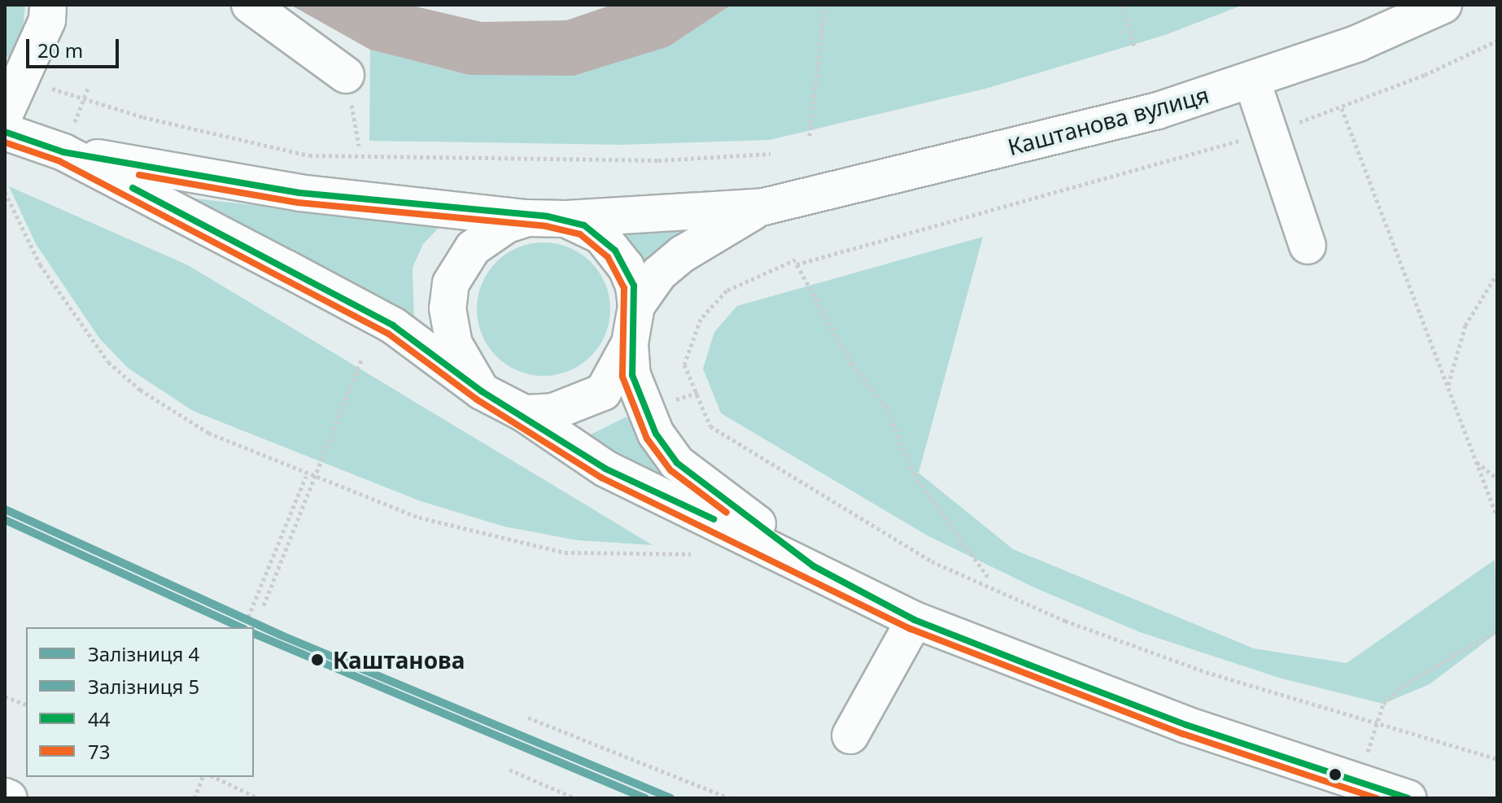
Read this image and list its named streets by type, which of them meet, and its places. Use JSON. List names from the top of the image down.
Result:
{
  "streets": {
    "street": ["Каштанова вулиця"]
  },
  "places": ["Каштанова"],
  "lines": [
    "transit line 44",
    "transit line 73",
    "rail line 4",
    "rail line 5"
  ],
  "legend": [
    "Залізниця 4",
    "Залізниця 5",
    "44",
    "73"
  ],
  "scale_bar": "20 m"
}
